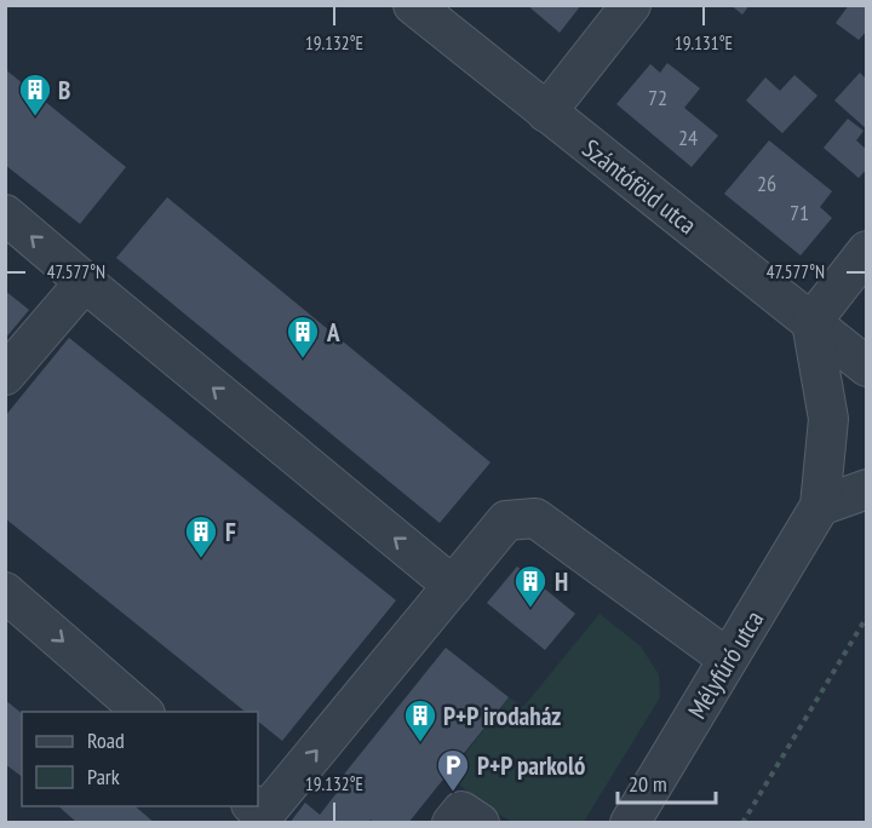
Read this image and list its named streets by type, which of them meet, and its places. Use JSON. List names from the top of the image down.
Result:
{
  "streets": {
    "street": ["Szántóföld utca", "Mélyfúró utca"]
  },
  "crossings": [
    ["Szántóföld utca", "Mélyfúró utca"]
  ],
  "places": {
    "building": [
      "B",
      "A",
      "F",
      "H",
      "P+P irodaház"
    ],
    "parking": ["P+P parkoló"]
  },
  "house_numbers": [
    "72",
    "24",
    "26",
    "71"
  ],
  "legend": ["Road", "Park"],
  "scale_bar": "20 m",
  "coordinates": ["19.132°E", "19.131°E", "47.577°N"]
}
